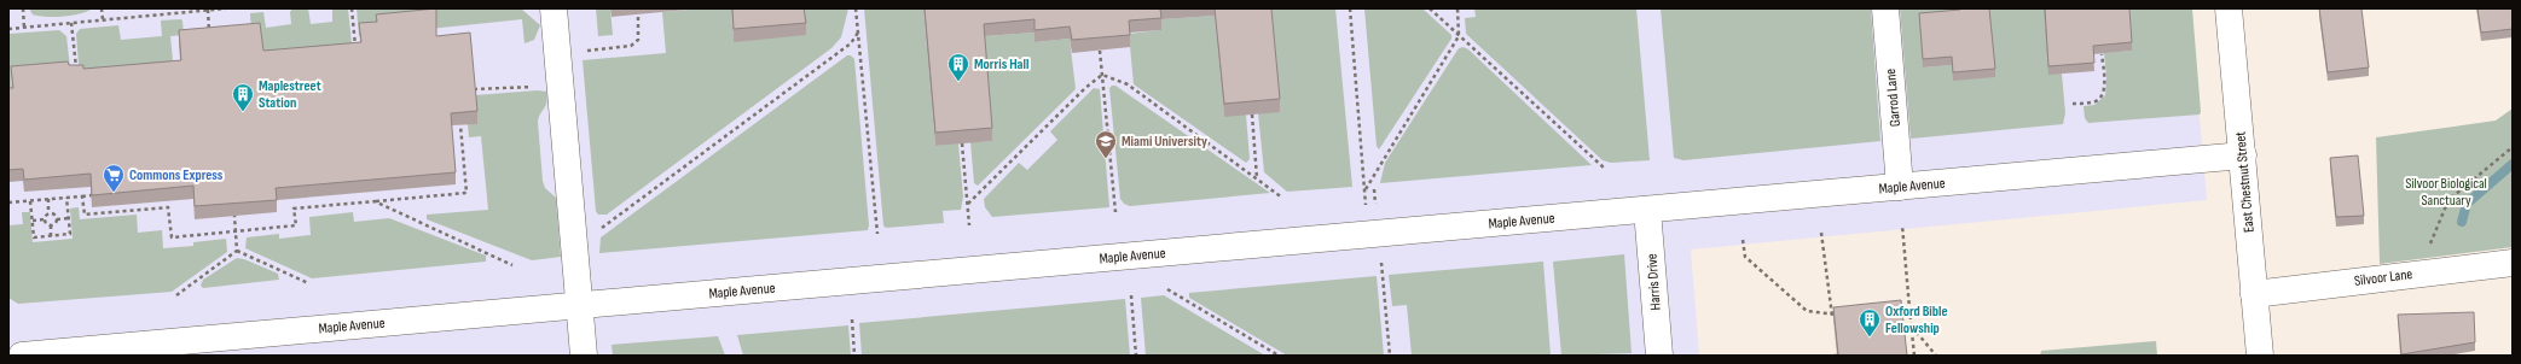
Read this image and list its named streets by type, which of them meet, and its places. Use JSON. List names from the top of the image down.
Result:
{
  "streets": {
    "street": [
      "Garrod Lane",
      "East Chestnut Street",
      "Maple Avenue",
      "Silvoor Lane",
      "Harris Drive"
    ]
  },
  "crossings": [
    ["Garrod Lane", "Maple Avenue"],
    ["East Chestnut Street", "Maple Avenue"],
    ["East Chestnut Street", "Silvoor Lane"],
    ["Maple Avenue", "Harris Drive"]
  ],
  "parks": ["Silvoor Biological Sanctuary"],
  "places": {
    "building": ["Morris Hall", "Maplestreet Station", "Oxford Bible Fellowship"],
    "school or university": ["Miami University"],
    "supermarket": ["Commons Express"]
  }
}
